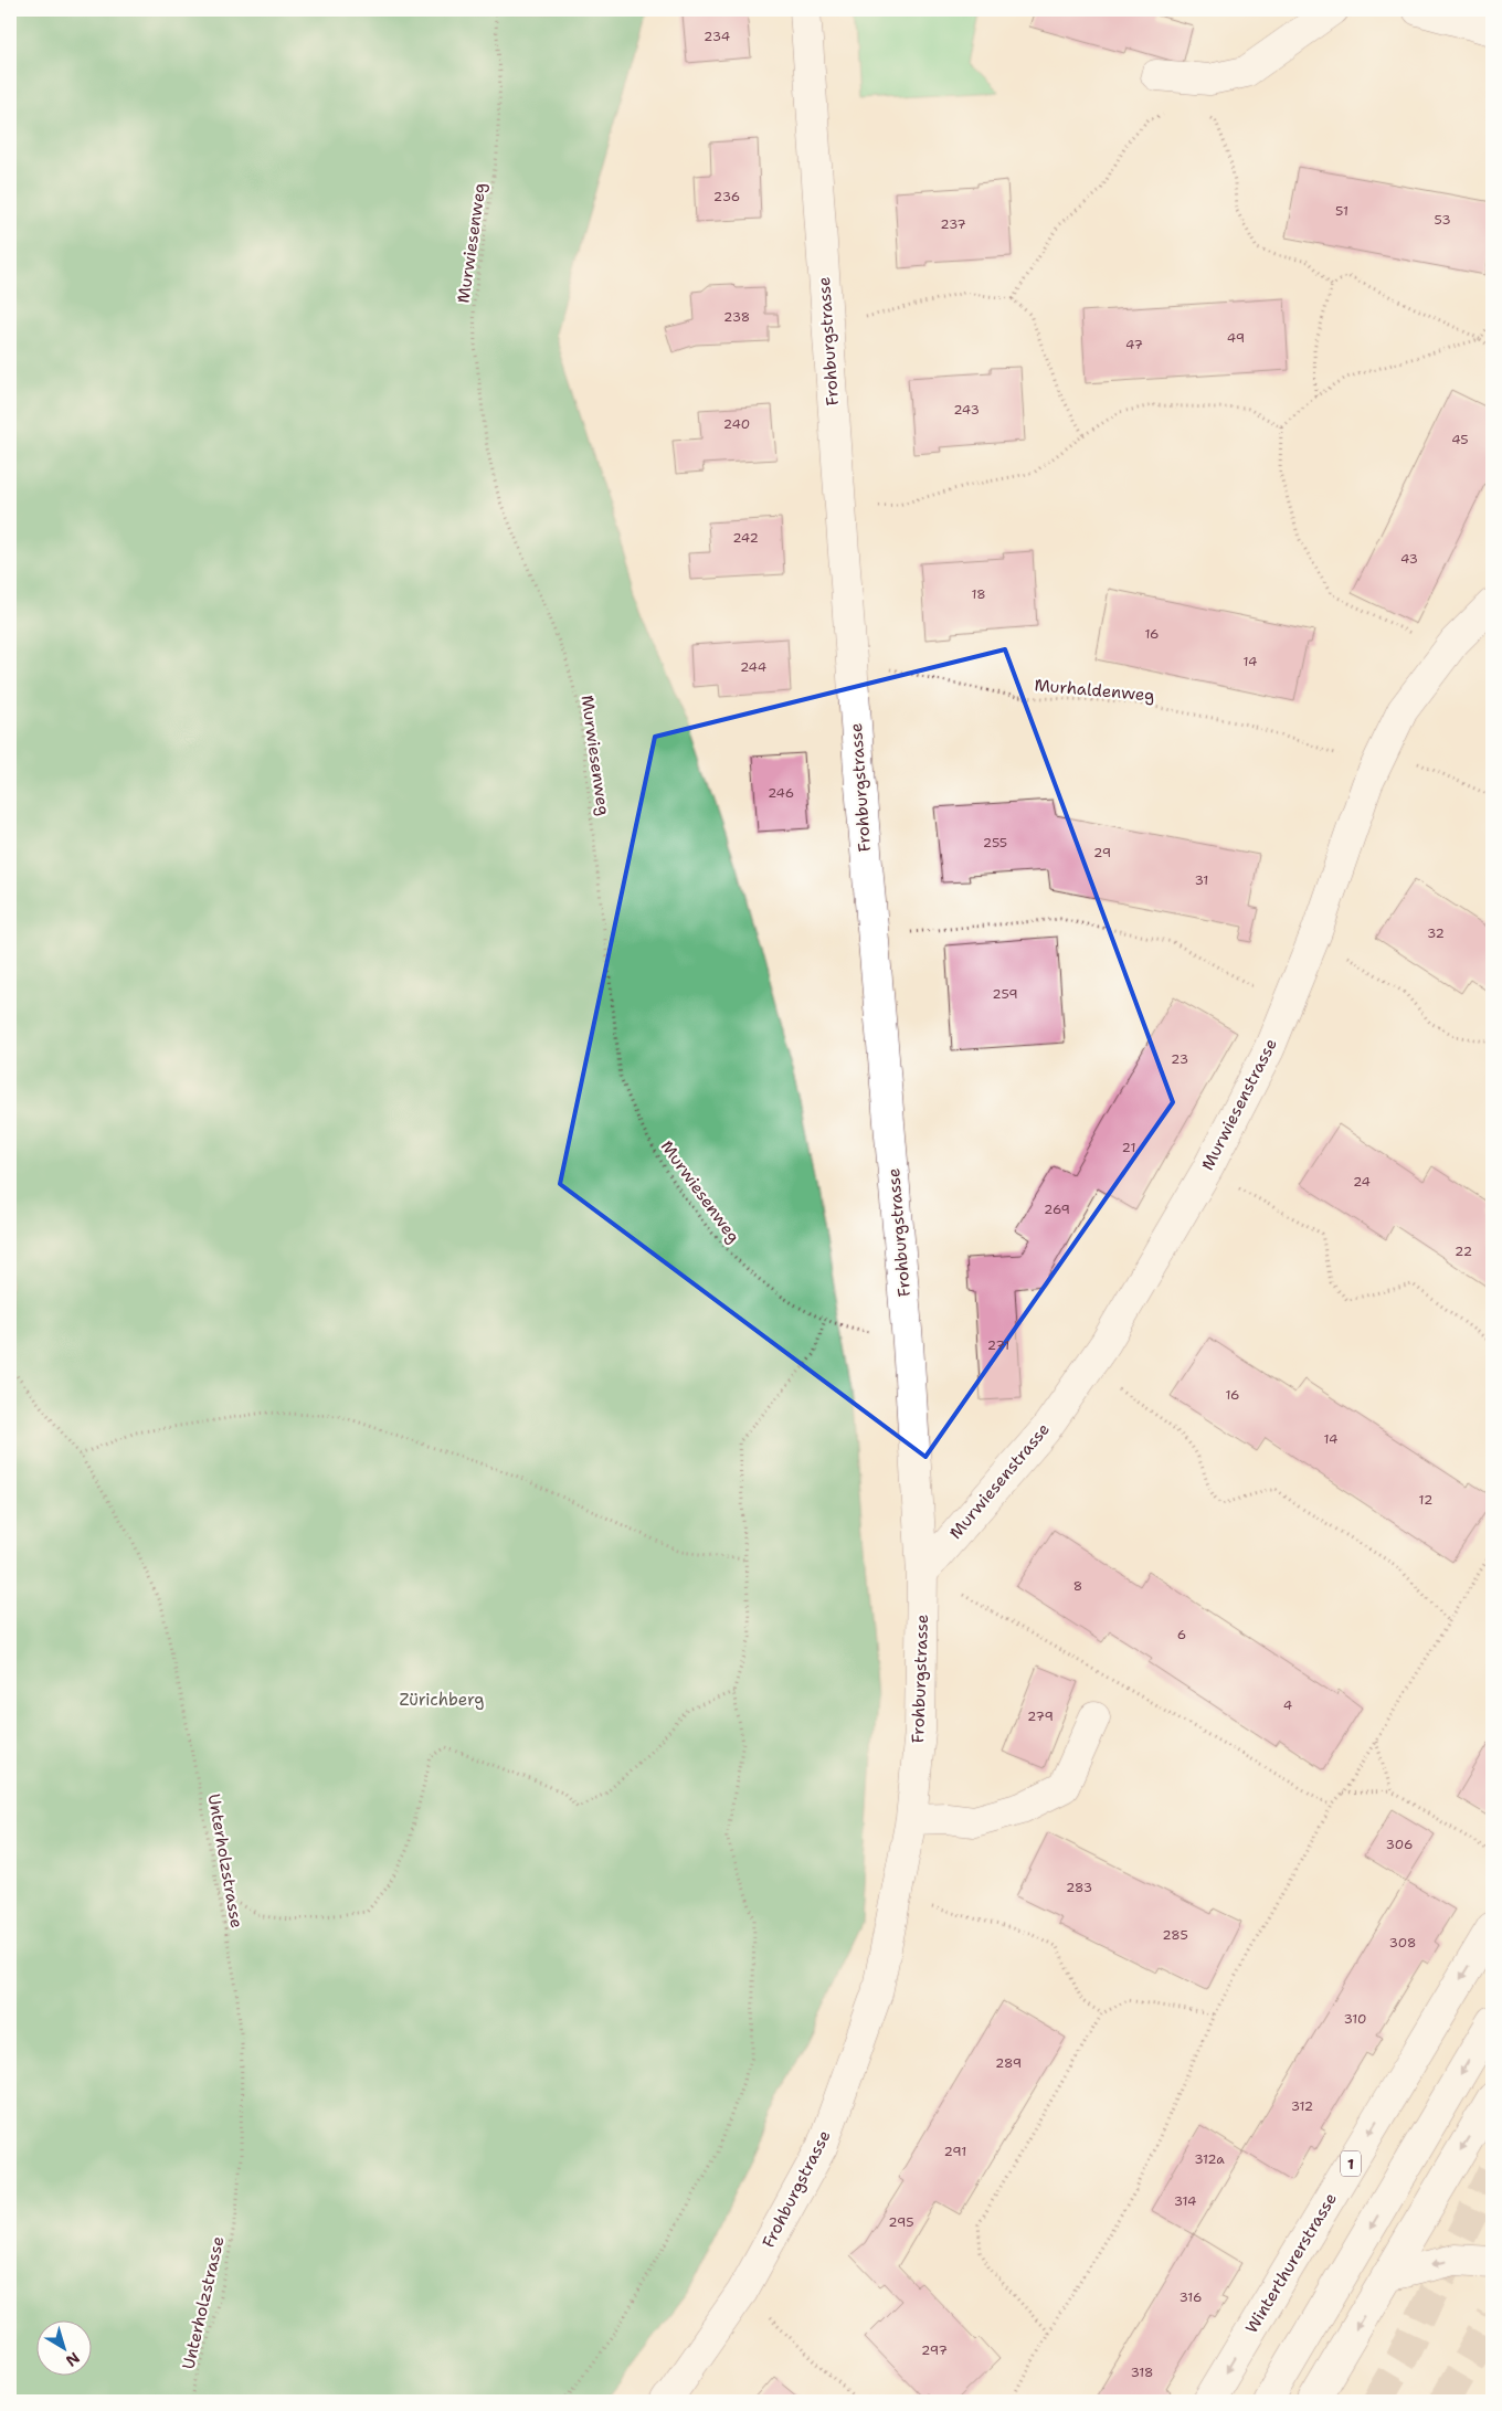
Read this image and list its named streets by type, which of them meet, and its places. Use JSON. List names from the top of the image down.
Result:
{
  "streets": {
    "main road": [
      "Frohburgstrasse",
      "Murwiesenstrasse",
      "1",
      "Winterthurerstrasse"
    ],
    "path": ["Murwiesenweg", "Murhaldenweg", "Unterholzstrasse"]
  },
  "crossings": [
    ["Murwiesenweg", "Frohburgstrasse"],
    ["Frohburgstrasse", "Murwiesenstrasse"]
  ],
  "parks": ["Zürichberg"],
  "house_numbers": [
    "234",
    "236",
    "51",
    "53",
    "237",
    "238",
    "49",
    "47",
    "243",
    "240",
    "45",
    "242",
    "43",
    "18",
    "16",
    "14",
    "244",
    "246",
    "255",
    "29",
    "31",
    "32",
    "259",
    "23",
    "21",
    "24",
    "269",
    "22",
    "271",
    "16",
    "14",
    "12",
    "8",
    "6",
    "4",
    "279",
    "306",
    "283",
    "285",
    "308",
    "310",
    "289",
    "312",
    "291",
    "312a",
    "314",
    "295",
    "316",
    "297",
    "318"
  ],
  "north": "bottom right"
}
